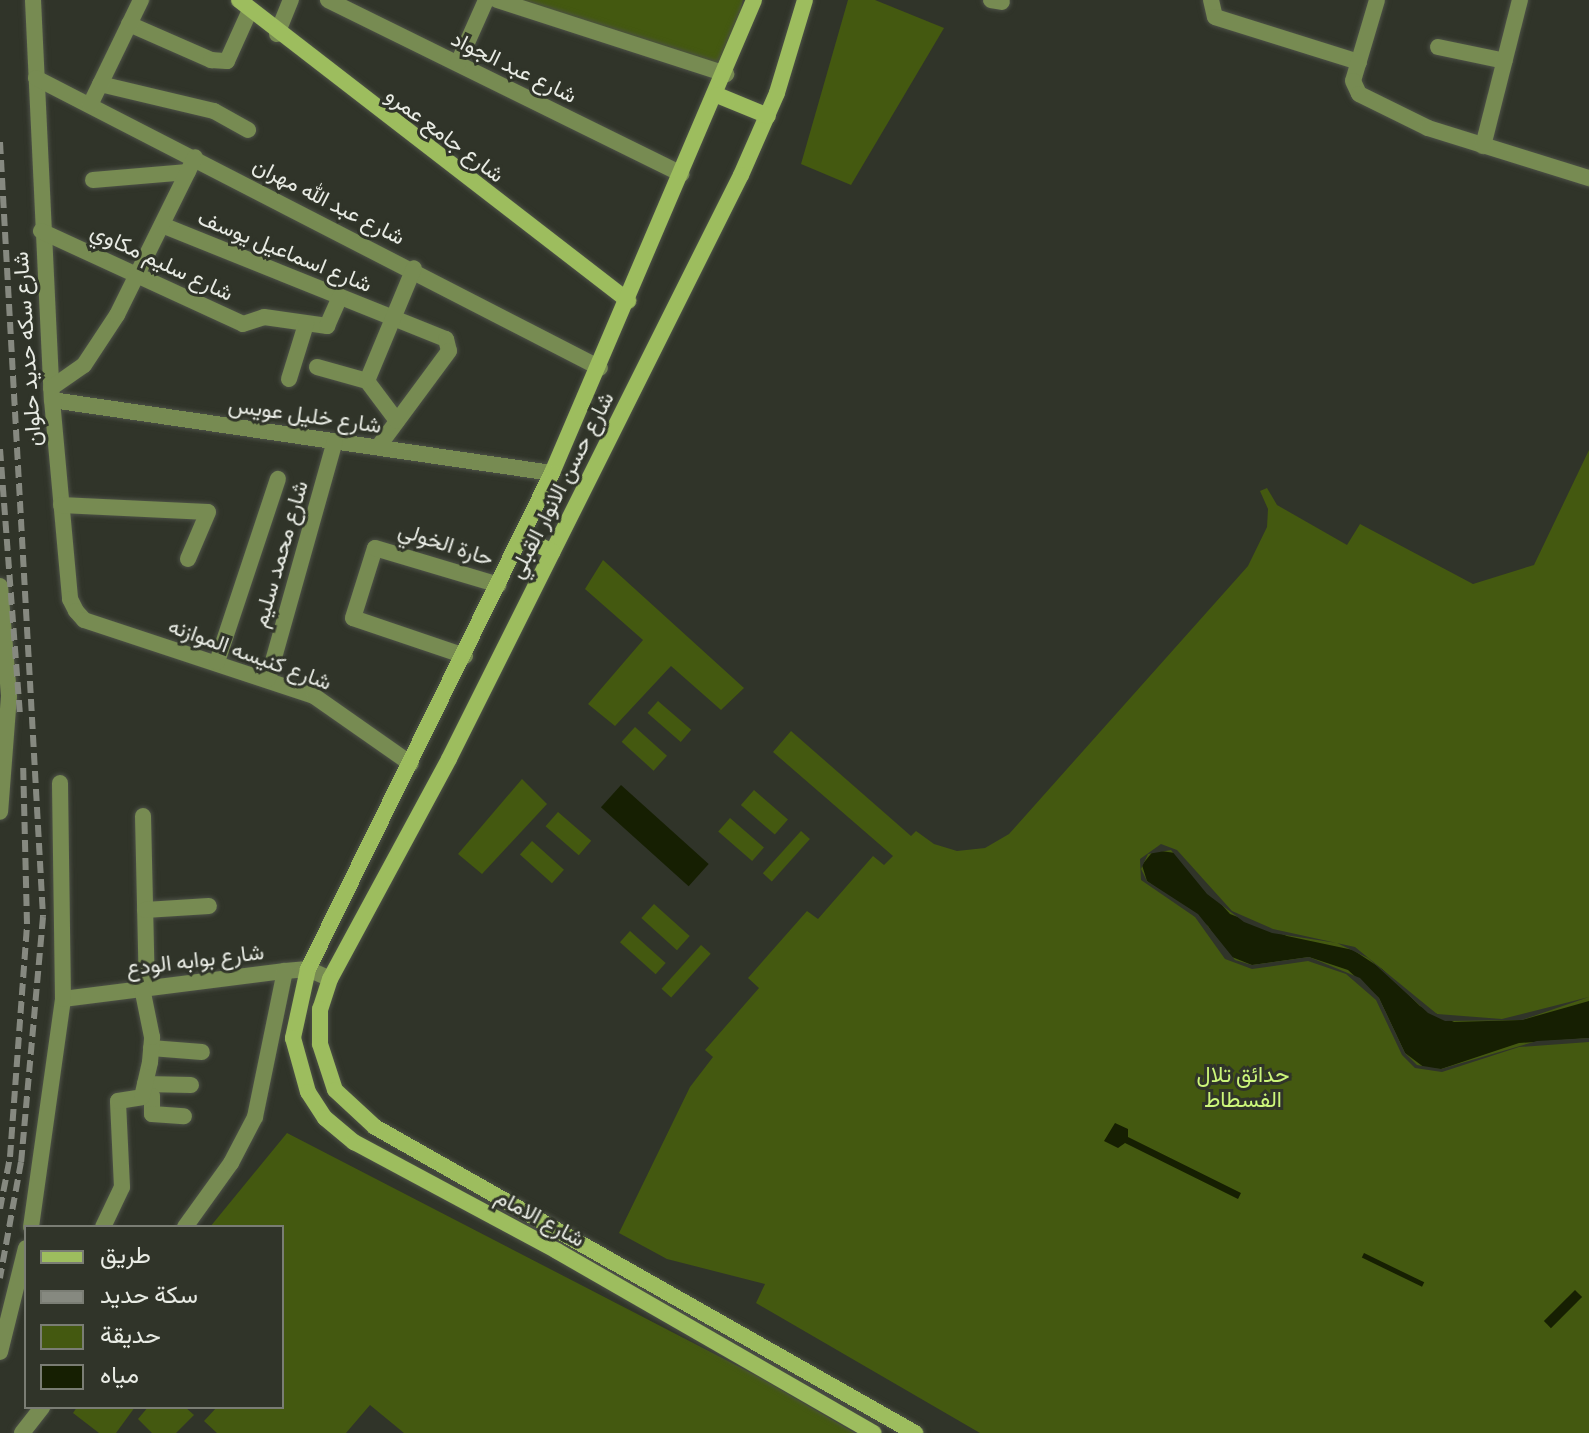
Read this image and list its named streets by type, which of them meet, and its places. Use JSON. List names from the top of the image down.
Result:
{
  "streets": {
    "main road": ["شارع جامع عمرو", "شارع حسن الانوار القبلي", "شارع الامام"],
    "street": [
      "شارع عبد الجواد",
      "شارع عبد الله مهران",
      "شارع اسماعيل يوسف",
      "شارع سليم مكاوي",
      "شارع سكه حديد حلوان",
      "شارع خليل عويس",
      "حارة الخولي",
      "شارع محمد سليم",
      "شارع كنيسه الموازنه",
      "شارع بوابه الودع"
    ]
  },
  "crossings": [
    ["شارع عبد الجواد", "شارع حسن الانوار القبلي"],
    ["شارع جامع عمرو", "شارع حسن الانوار القبلي"],
    ["شارع عبد الله مهران", "شارع سكه حديد حلوان"],
    ["شارع عبد الله مهران", "شارع حسن الانوار القبلي"],
    ["شارع سليم مكاوي", "شارع سكه حديد حلوان"],
    ["شارع سكه حديد حلوان", "شارع خليل عويس"],
    ["شارع سكه حديد حلوان", "شارع كنيسه الموازنه"],
    ["شارع خليل عويس", "شارع حسن الانوار القبلي"],
    ["شارع خليل عويس", "شارع محمد سليم"],
    ["شارع حسن الانوار القبلي", "حارة الخولي"],
    ["شارع حسن الانوار القبلي", "شارع كنيسه الموازنه"],
    ["شارع حسن الانوار القبلي", "شارع بوابه الودع"],
    ["شارع حسن الانوار القبلي", "شارع الامام"],
    ["شارع محمد سليم", "شارع كنيسه الموازنه"],
    ["شارع بوابه الودع", "شارع الامام"]
  ],
  "parks": ["حدائق تلال الفسطاط"],
  "legend": [
    "طريق",
    "سكة حديد",
    "حديقة",
    "مياه"
  ]
}
